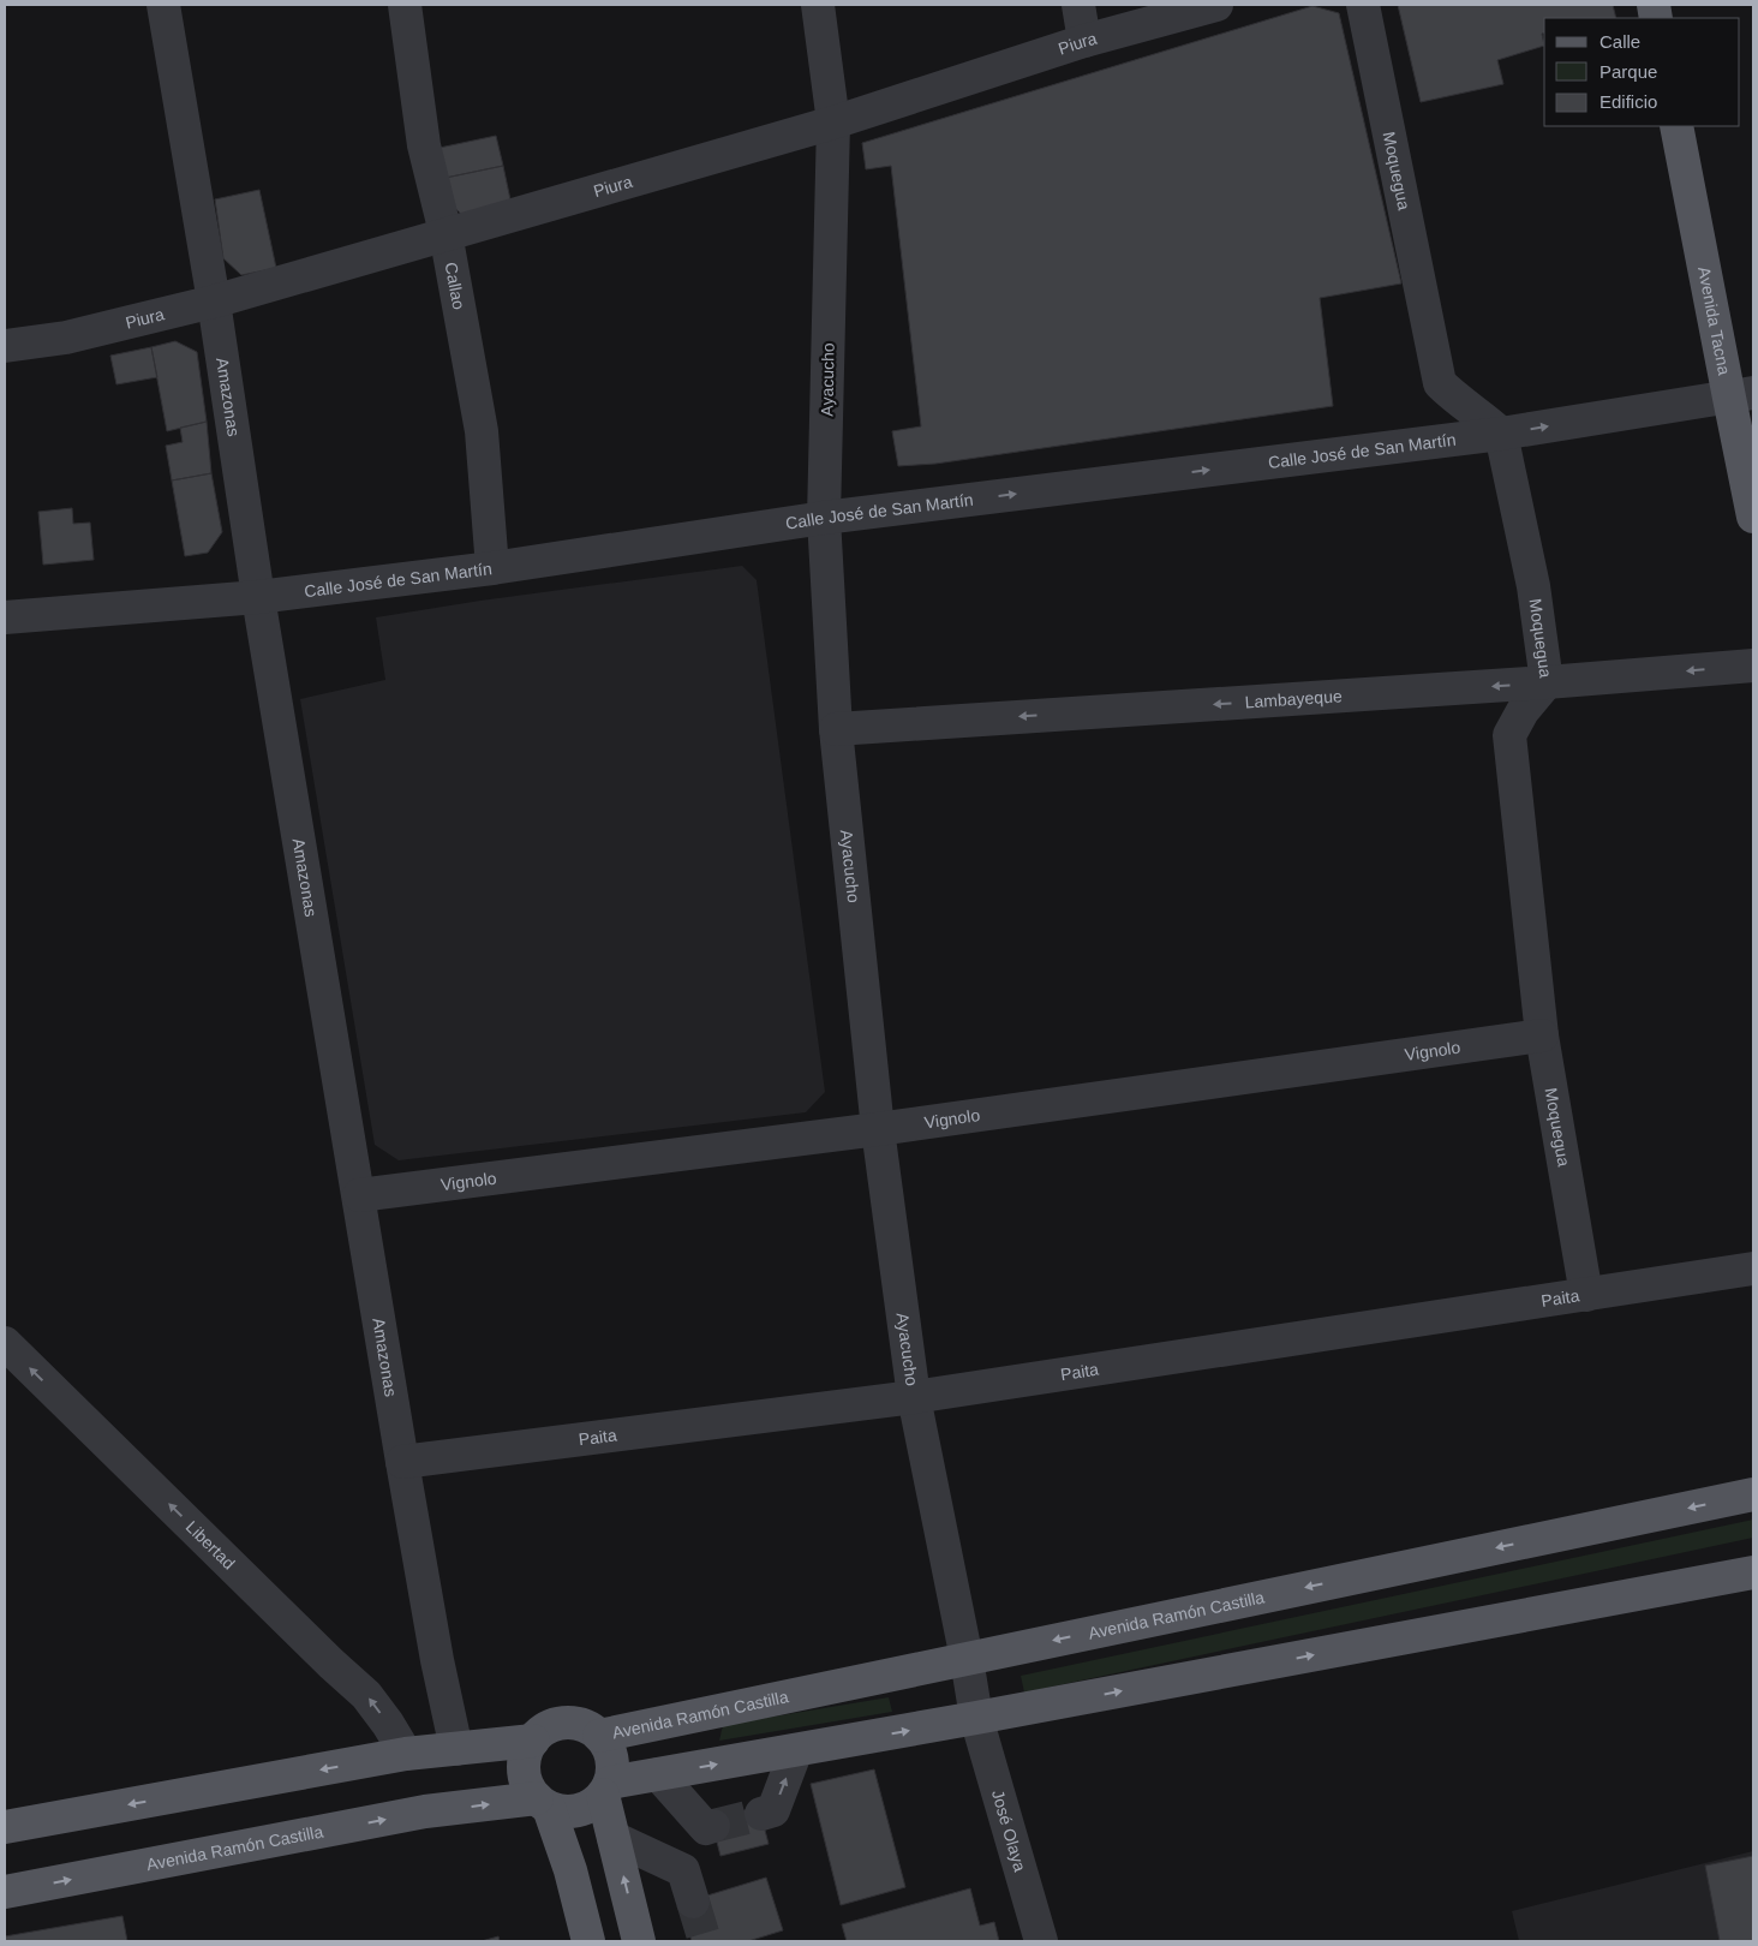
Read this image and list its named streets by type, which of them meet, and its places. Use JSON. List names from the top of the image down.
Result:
{
  "streets": {
    "main road": ["Avenida Tacna", "Avenida Ramón Castilla"],
    "street": [
      "Piura",
      "Moquegua",
      "Callao",
      "Ayacucho",
      "Amazonas",
      "Calle José de San Martín",
      "Lambayeque",
      "Vignolo",
      "Paita",
      "Libertad",
      "José Olaya"
    ]
  },
  "crossings": [
    ["Piura", "Callao"],
    ["Piura", "Ayacucho"],
    ["Piura", "Amazonas"],
    ["Moquegua", "Calle José de San Martín"],
    ["Moquegua", "Lambayeque"],
    ["Moquegua", "Vignolo"],
    ["Moquegua", "Paita"],
    ["Callao", "Calle José de San Martín"],
    ["Avenida Tacna", "Calle José de San Martín"],
    ["Ayacucho", "Calle José de San Martín"],
    ["Ayacucho", "Lambayeque"],
    ["Ayacucho", "Vignolo"],
    ["Ayacucho", "Paita"],
    ["Ayacucho", "Avenida Ramón Castilla"],
    ["Ayacucho", "José Olaya"],
    ["Amazonas", "Calle José de San Martín"],
    ["Amazonas", "Vignolo"],
    ["Amazonas", "Paita"]
  ],
  "one_way": ["Calle José de San Martín", "Lambayeque", "Libertad"],
  "legend": ["Calle", "Parque", "Edificio"]
}
